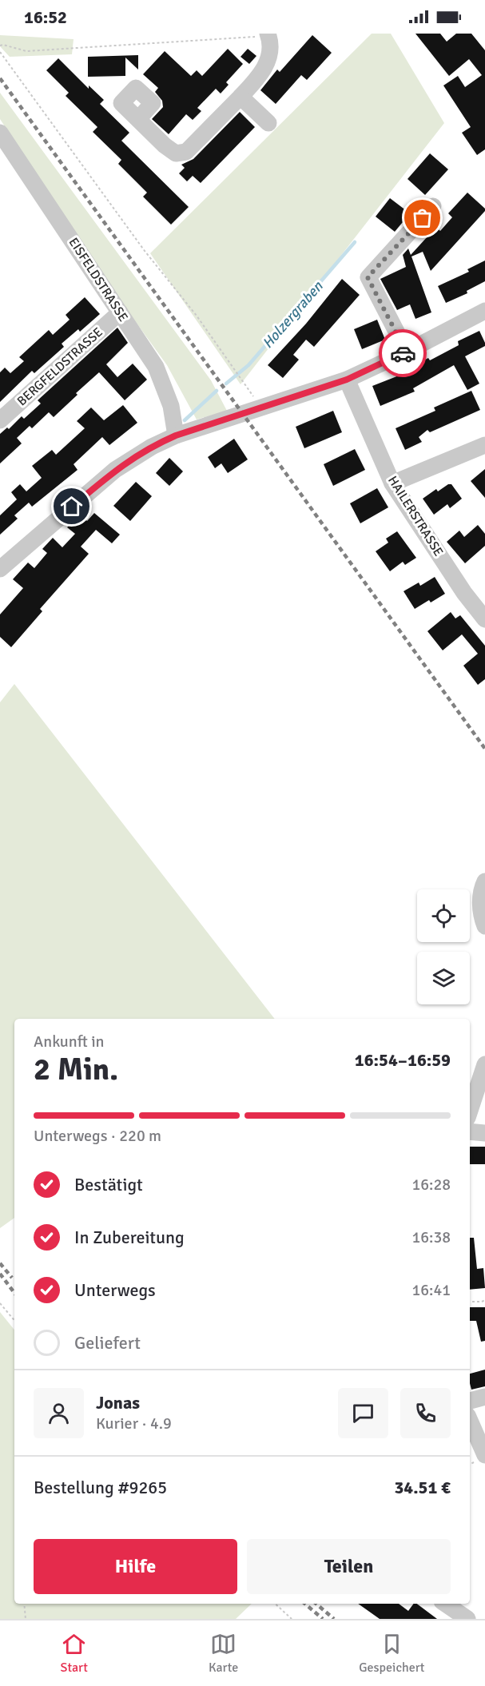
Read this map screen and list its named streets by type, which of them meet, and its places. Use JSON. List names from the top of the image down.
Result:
{
  "streets": {
    "street": ["EISFELDSTRASSE", "BERGFELDSTRASSE", "HAILERSTRASSE"]
  },
  "crossings": [
    ["EISFELDSTRASSE", "BERGFELDSTRASSE"]
  ],
  "water": ["Holzergraben"],
  "page": {
    "status": "16:52",
    "heading": ["2 Min.", "Ankunft in", "16:54–16:59"],
    "panel": [
      "Jonas",
      "Kurier · 4.9",
      "Bestellung #9265",
      "34.51 €"
    ],
    "bar": "Unterwegs · 220 m",
    "list": [
      ["Bestätigt", "16:28"],
      ["In Zubereitung", "16:38"],
      ["Unterwegs", "16:41"],
      "Geliefert"
    ],
    "buttons": ["Hilfe", "Teilen"],
    "tabs": ["Start", "Karte", "Gespeichert"]
  }
}
